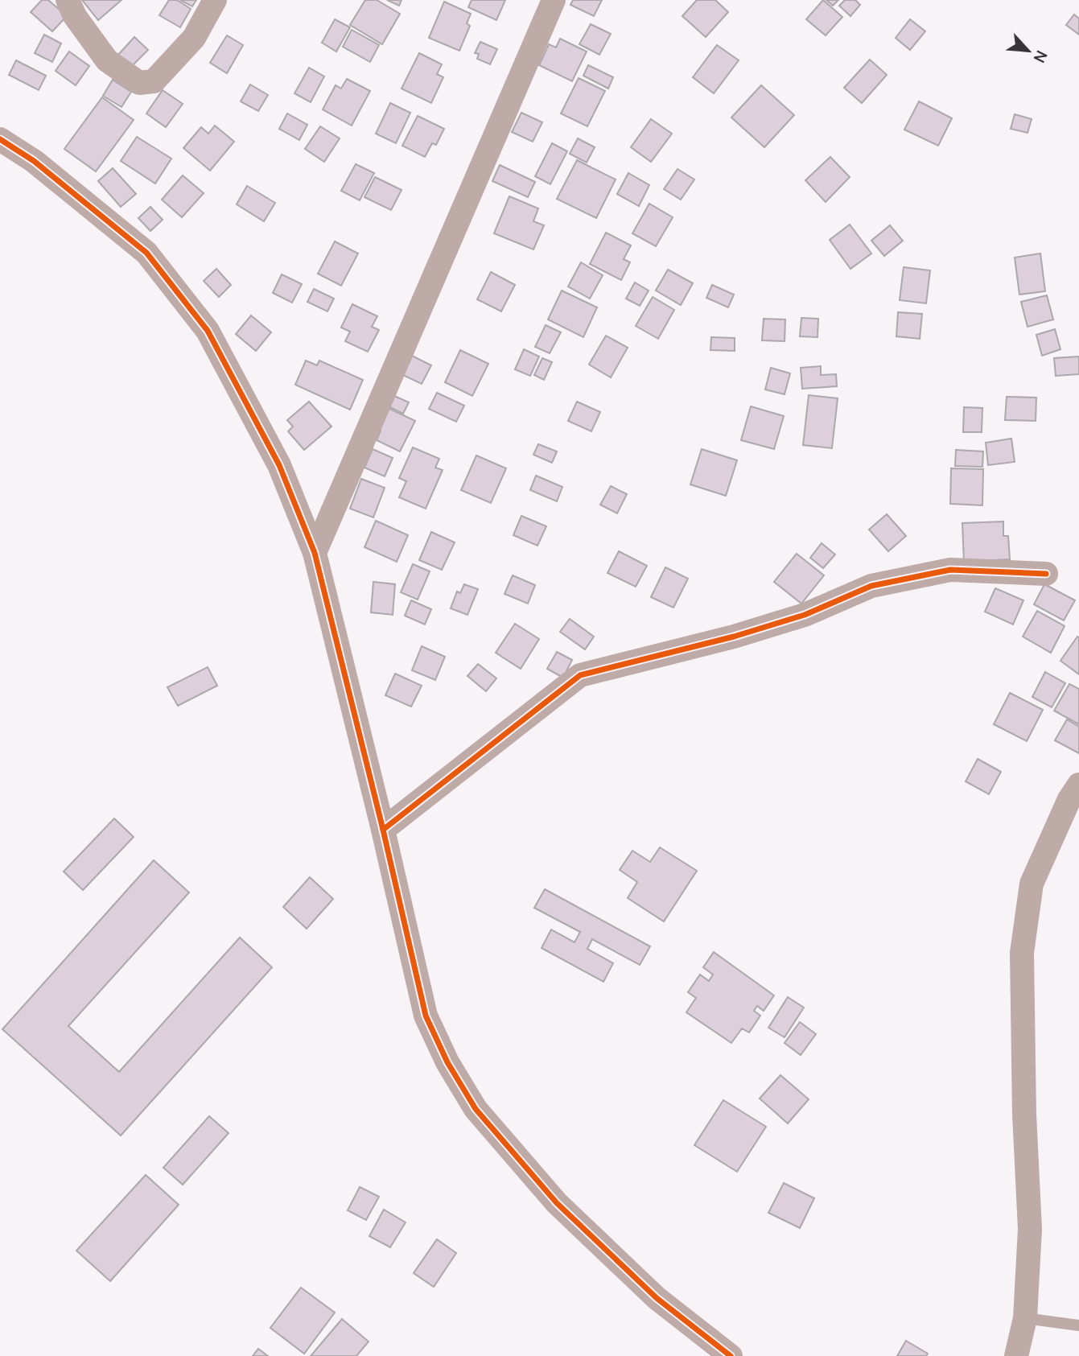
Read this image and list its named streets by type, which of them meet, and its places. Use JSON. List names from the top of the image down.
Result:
{
  "north": "bottom right"
}
